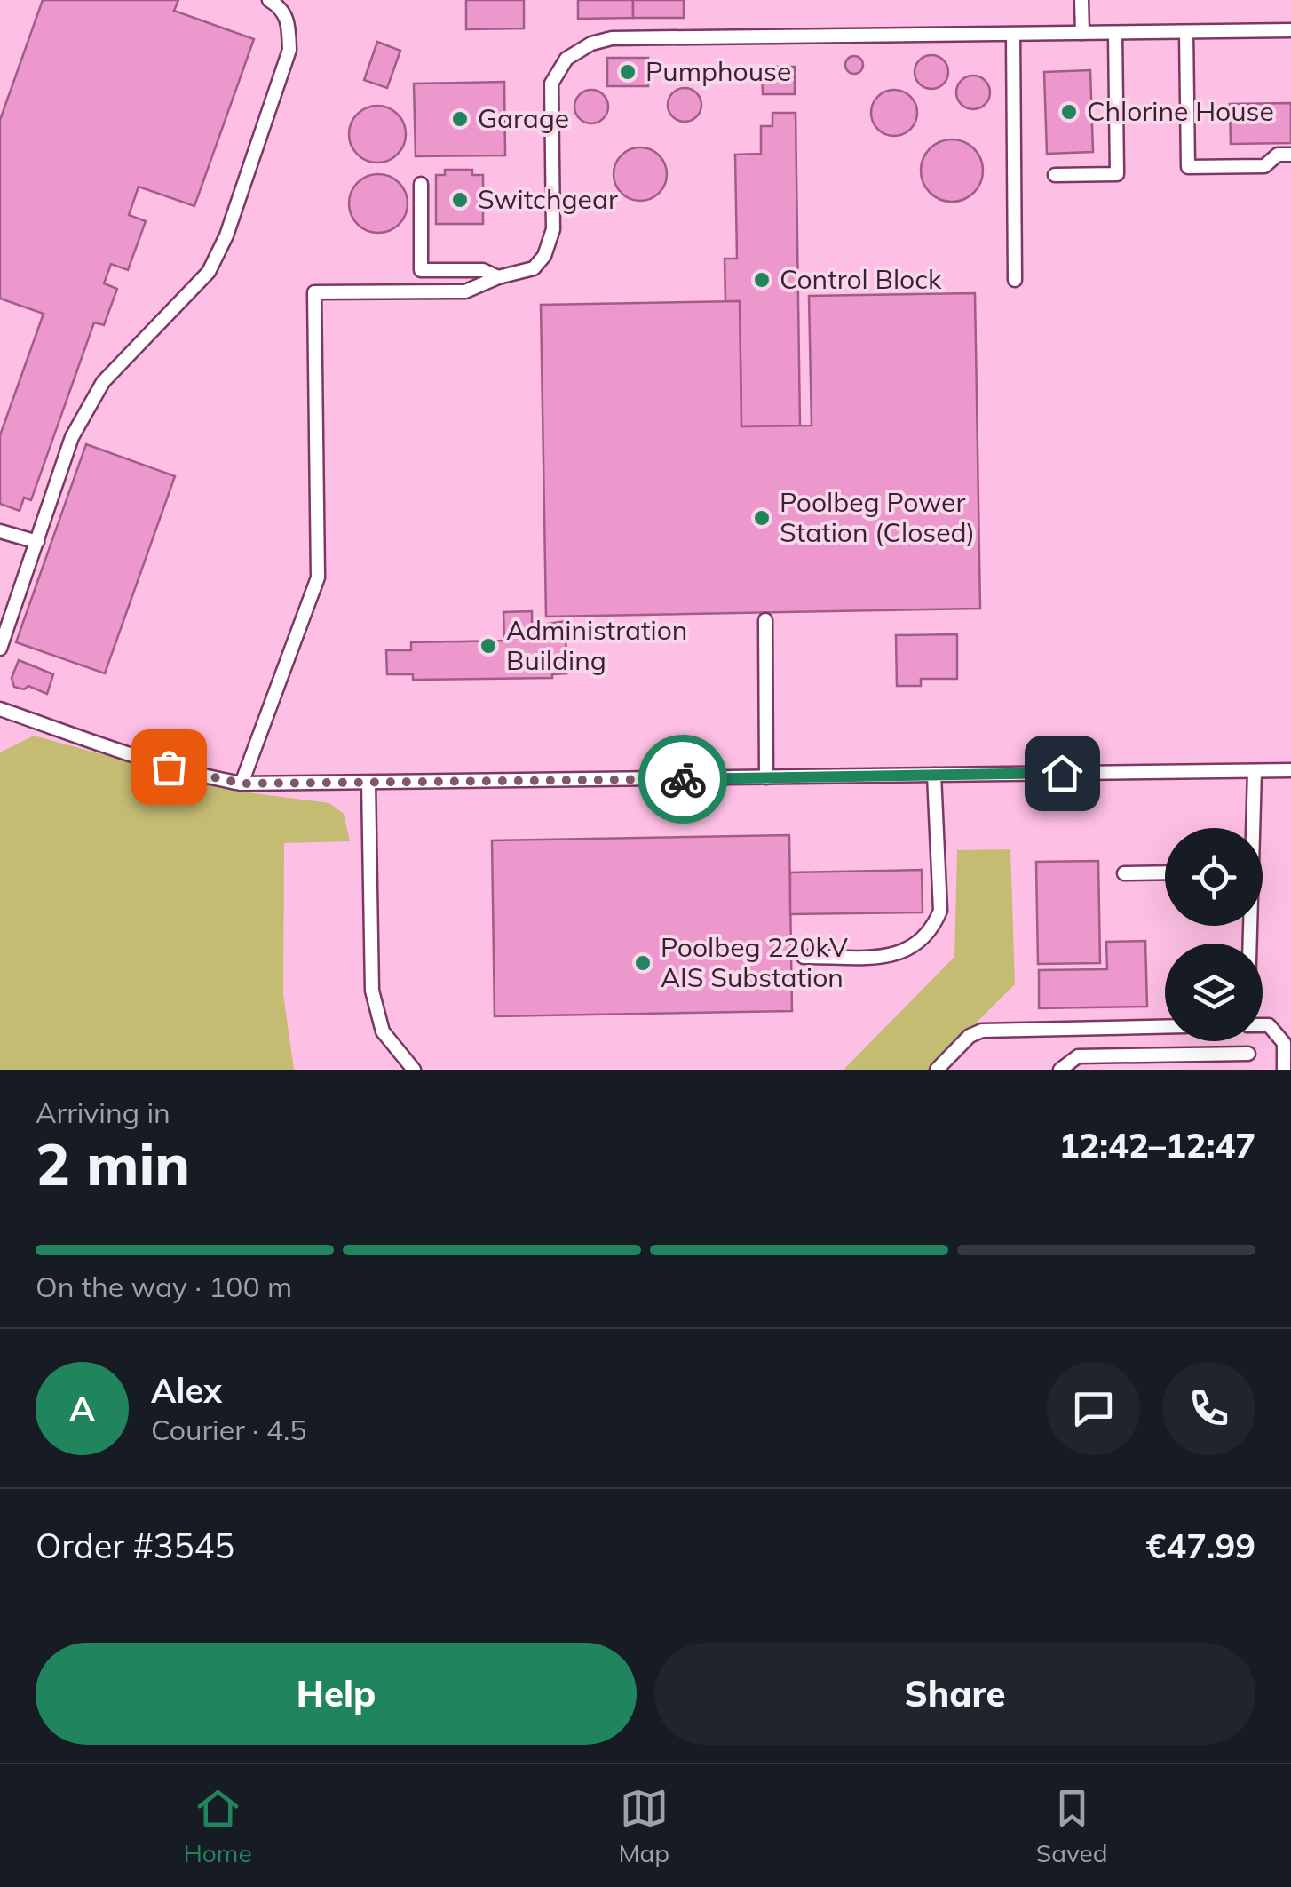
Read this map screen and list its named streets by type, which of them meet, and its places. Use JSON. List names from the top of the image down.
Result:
{
  "places": [
    "Pumphouse",
    "Chlorine House",
    "Garage",
    "Switchgear",
    "Control Block",
    "Poolbeg Power Station (Closed)",
    "Administration Building",
    "Poolbeg 220kV AIS Substation"
  ],
  "page": {
    "heading": ["2 min", "Arriving in", "12:42–12:47"],
    "panel": [
      "Alex",
      "Courier · 4.5",
      "Order #3545",
      "€47.99"
    ],
    "bar": "On the way · 100 m",
    "round": "A",
    "buttons": ["Help", "Share"],
    "tabs": ["Home", "Map", "Saved"]
  }
}
